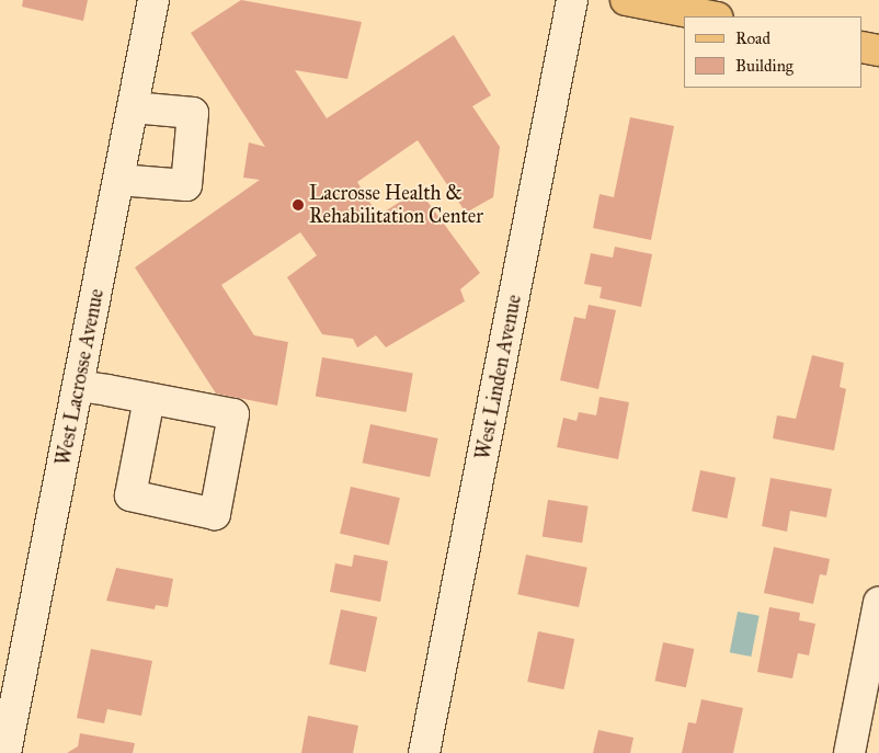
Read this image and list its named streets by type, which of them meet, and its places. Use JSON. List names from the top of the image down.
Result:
{
  "streets": {
    "street": ["West Lacrosse Avenue", "West Linden Avenue"]
  },
  "places": ["Lacrosse Health & Rehabilitation Center"],
  "legend": ["Road", "Building"]
}
